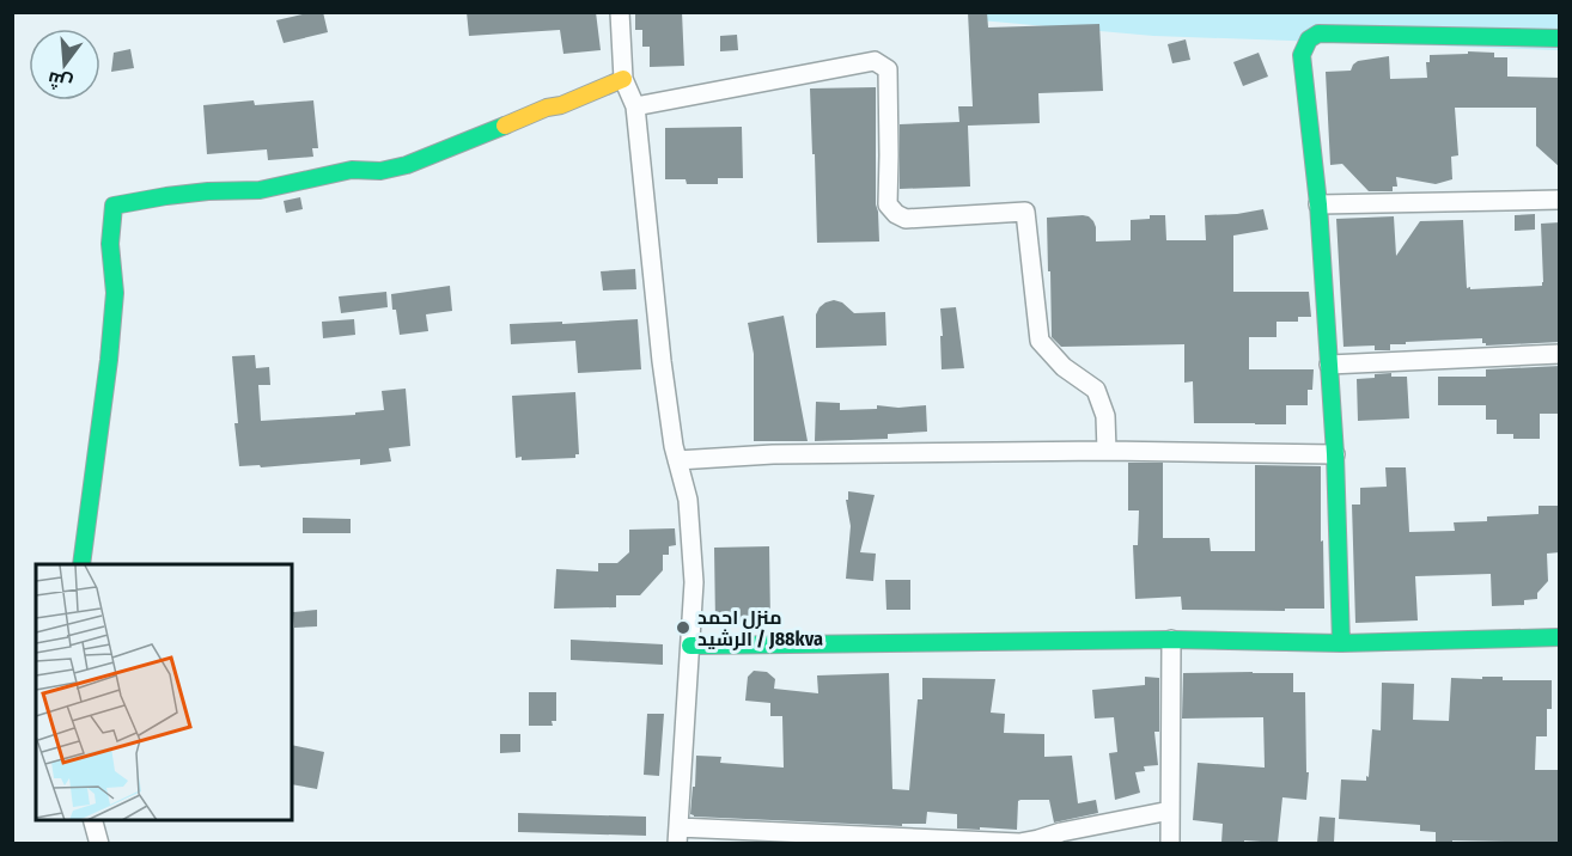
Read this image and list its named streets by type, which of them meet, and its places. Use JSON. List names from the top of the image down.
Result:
{
  "places": ["منزل احمد الرشيد / J88kva"],
  "north": "bottom"
}
